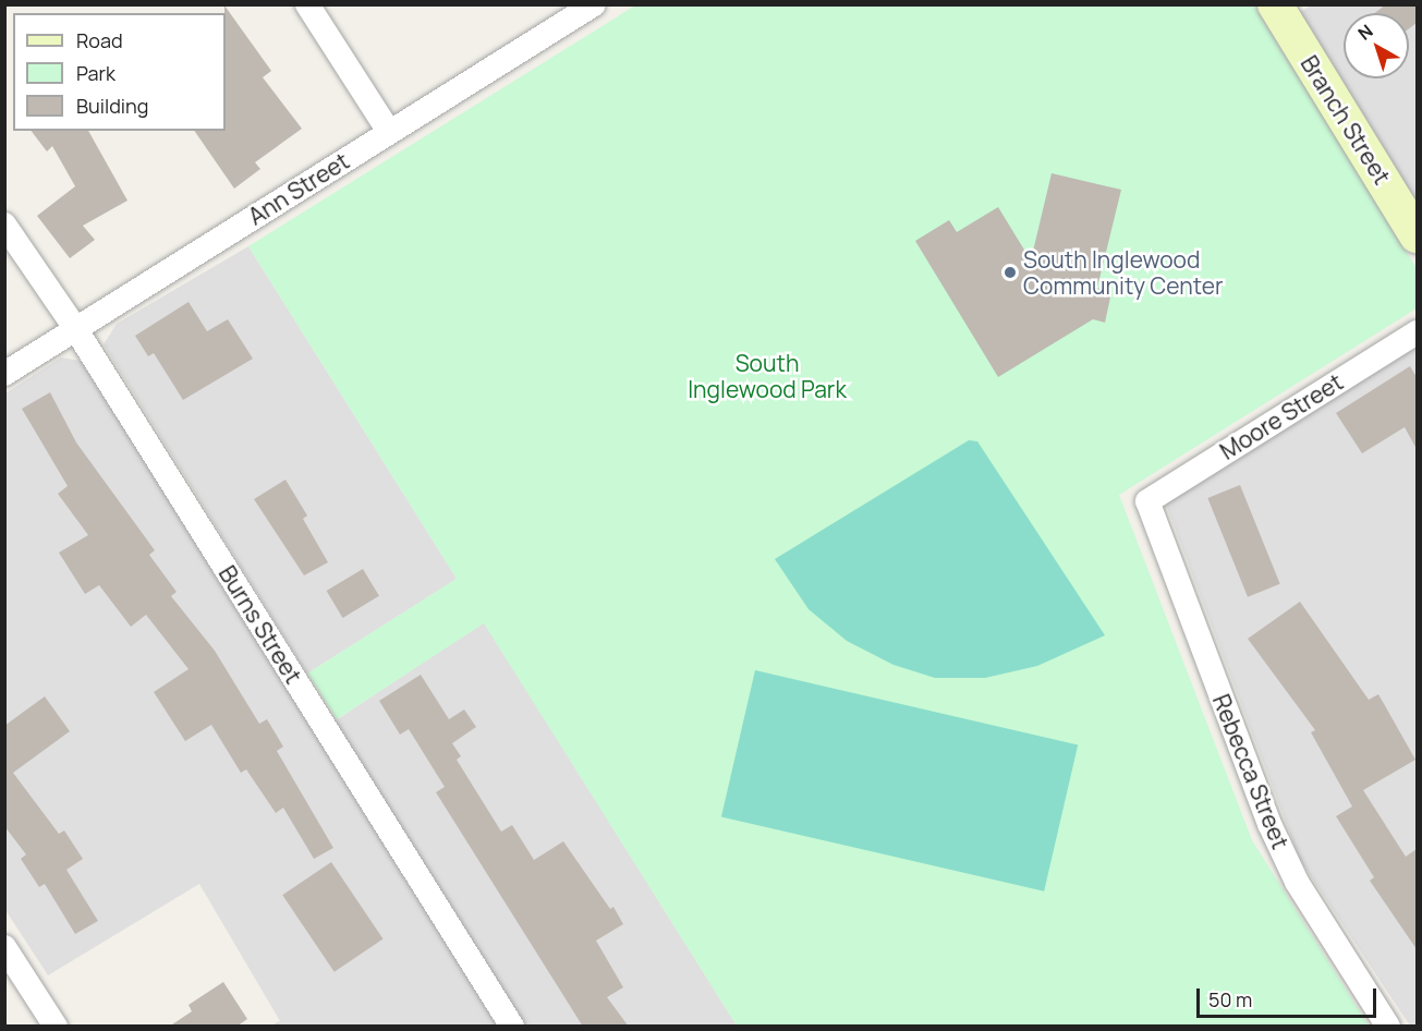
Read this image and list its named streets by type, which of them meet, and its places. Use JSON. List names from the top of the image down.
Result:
{
  "streets": {
    "street": [
      "Branch Street",
      "Ann Street",
      "Moore Street",
      "Burns Street",
      "Rebecca Street"
    ]
  },
  "crossings": [
    ["Ann Street", "Burns Street"],
    ["Moore Street", "Rebecca Street"]
  ],
  "parks": ["South Inglewood Park"],
  "places": ["South Inglewood Community Center"],
  "legend": ["Road", "Park", "Building"],
  "scale_bar": "50 m",
  "north": "top left"
}
